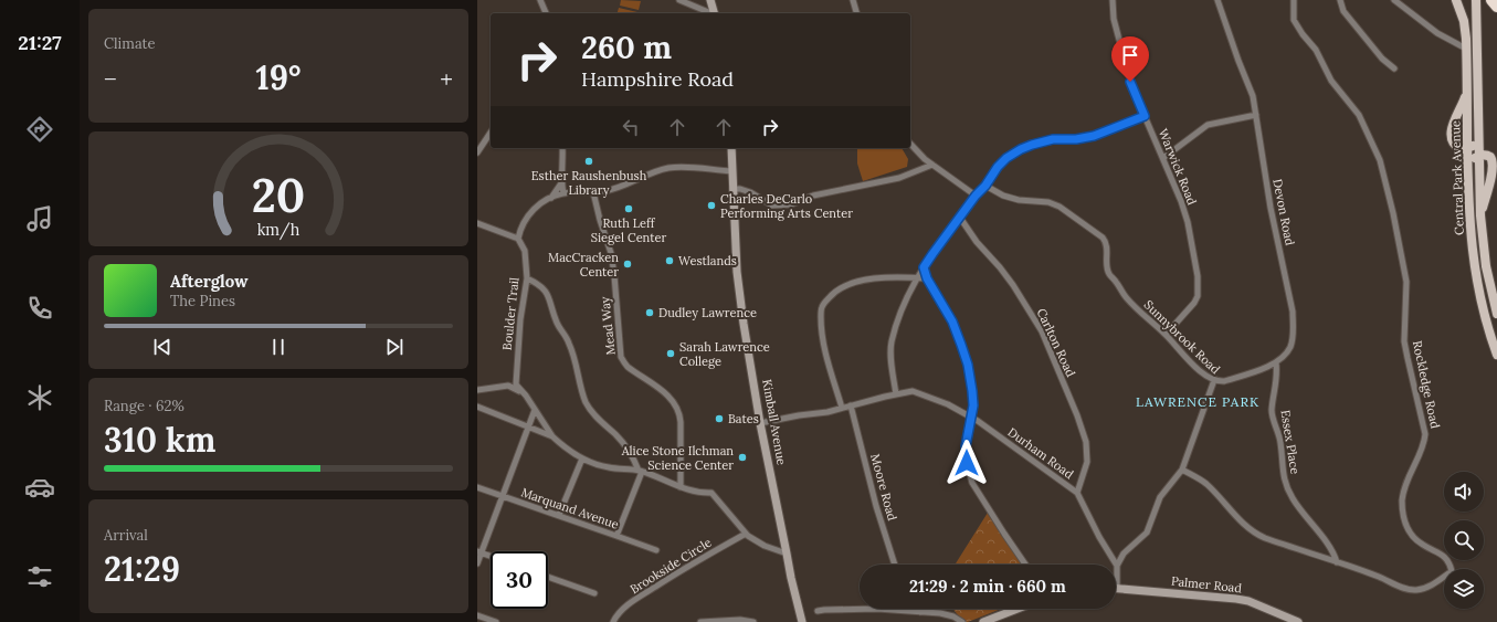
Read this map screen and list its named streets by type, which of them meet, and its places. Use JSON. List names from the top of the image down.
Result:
{
  "streets": {
    "main road": ["Central Park Avenue"],
    "street": [
      "Warwick Road",
      "Devon Road",
      "Boulder Trail",
      "Mead Way",
      "Sunnybrook Road",
      "Carlton Road",
      "Rockledge Road",
      "Kimball Avenue",
      "Essex Place",
      "Durham Road",
      "Moore Road",
      "Marquand Avenue",
      "Brookside Circle",
      "Palmer Road"
    ]
  },
  "crossings": [
    ["Warwick Road", "Sunnybrook Road"],
    ["Devon Road", "Sunnybrook Road"],
    ["Devon Road", "Essex Place"],
    ["Sunnybrook Road", "Rockledge Road"],
    ["Sunnybrook Road", "Durham Road"],
    ["Carlton Road", "Durham Road"],
    ["Rockledge Road", "Essex Place"],
    ["Kimball Avenue", "Durham Road"],
    ["Durham Road", "Moore Road"]
  ],
  "districts": ["LAWRENCE PARK"],
  "places": [
    "Esther Raushenbush Library",
    "Charles DeCarlo Performing Arts Center",
    "Ruth Leff Siegel Center",
    "Westlands",
    "MacCracken Center",
    "Dudley Lawrence",
    "Sarah Lawrence College",
    "Bates",
    "Alice Stone Ilchman Science Center"
  ],
  "page": {
    "tabs": "21:27",
    "tile": [
      "Climate",
      ["Range · 62%", "310 km"],
      ["Arrival", "21:29"]
    ],
    "turn": ["260 m", "Hampshire Road"],
    "heat": ["−", "19°", "+"],
    "song": ["Afterglow", "The Pines"],
    "limit": "30",
    "trip": "21:29 · 2 min · 660 m",
    "gauge": ["20", "km/h"]
  }
}
